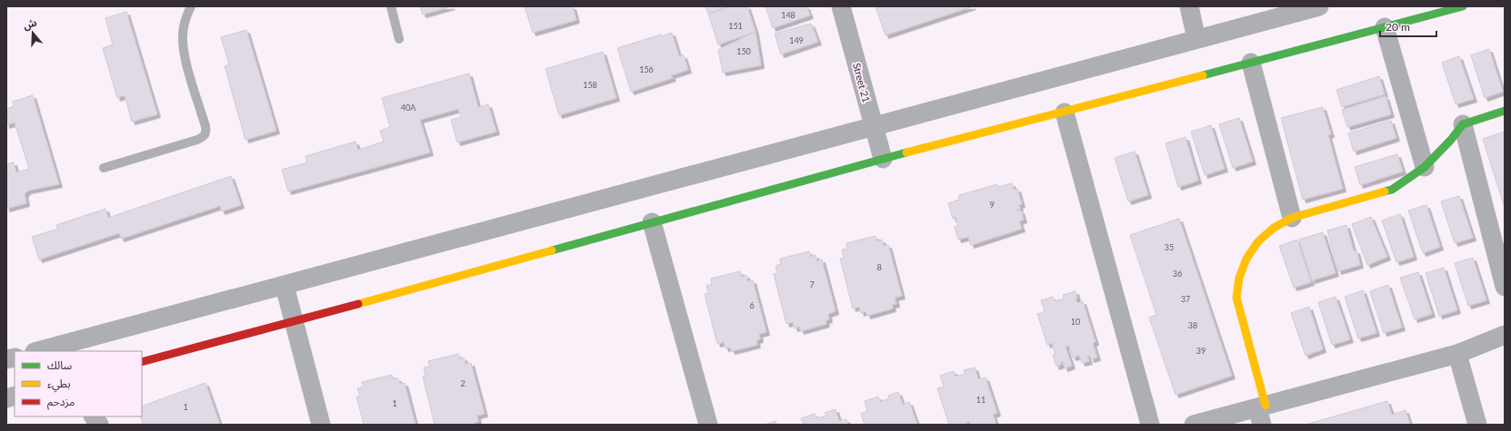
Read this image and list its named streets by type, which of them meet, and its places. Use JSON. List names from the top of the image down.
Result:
{
  "streets": {
    "street": ["Street 21"]
  },
  "house_numbers": [
    "148",
    "151",
    "149",
    "150",
    "156",
    "158",
    "40A",
    "9",
    "35",
    "8",
    "36",
    "7",
    "37",
    "6",
    "10",
    "38",
    "39",
    "2",
    "11",
    "1",
    "1"
  ],
  "legend": ["سالك", "بطيء", "مزدحم"],
  "scale_bar": "20 m",
  "north": "top"
}
